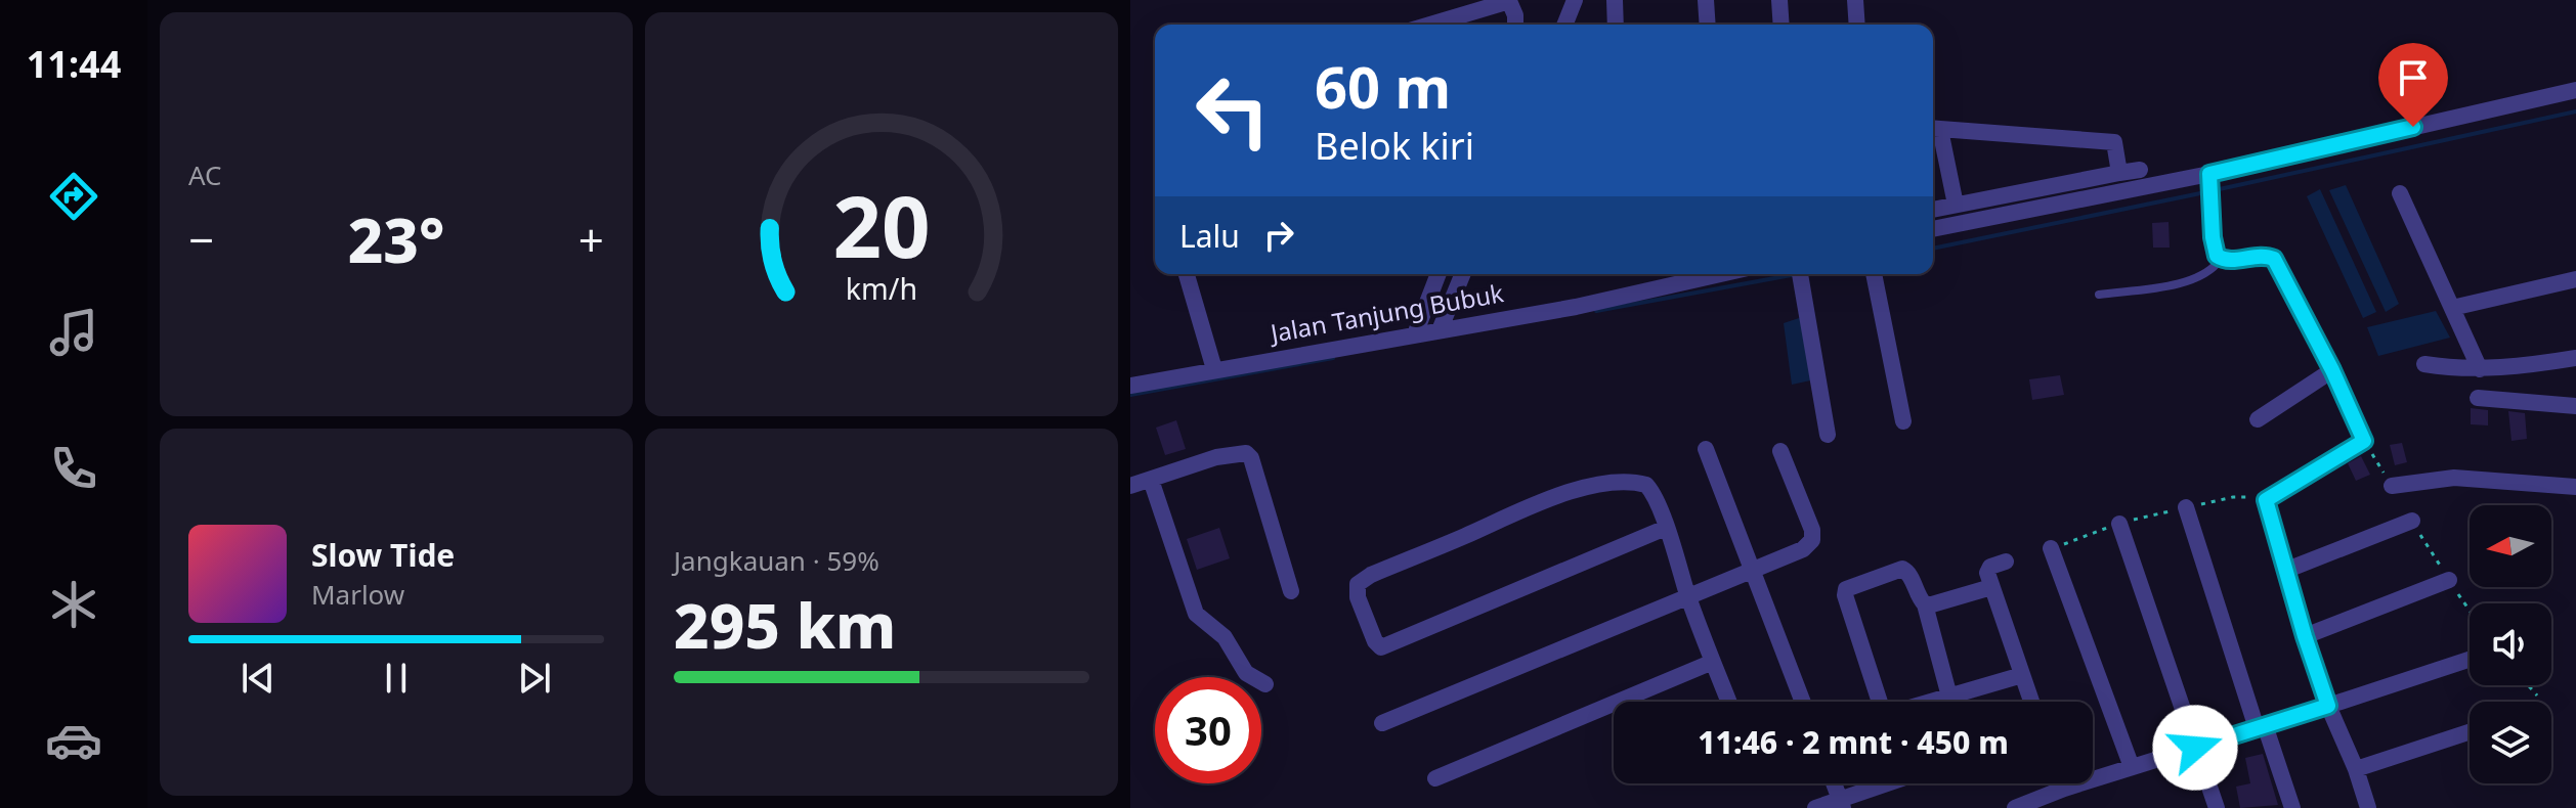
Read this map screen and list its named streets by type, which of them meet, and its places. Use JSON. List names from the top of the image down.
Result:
{
  "streets": {
    "street": ["Jalan Tanjung Bubuk"]
  },
  "north": "left",
  "page": {
    "tabs": "11:44",
    "tile": [
      "AC",
      ["Jangkauan · 59%", "295 km"]
    ],
    "turn": ["60 m", "Belok kiri"],
    "then": "Lalu",
    "heat": ["−", "23°", "+"],
    "song": ["Slow Tide", "Marlow"],
    "limit": "30",
    "trip": "11:46 · 2 mnt · 450 m",
    "gauge": ["20", "km/h"]
  }
}
